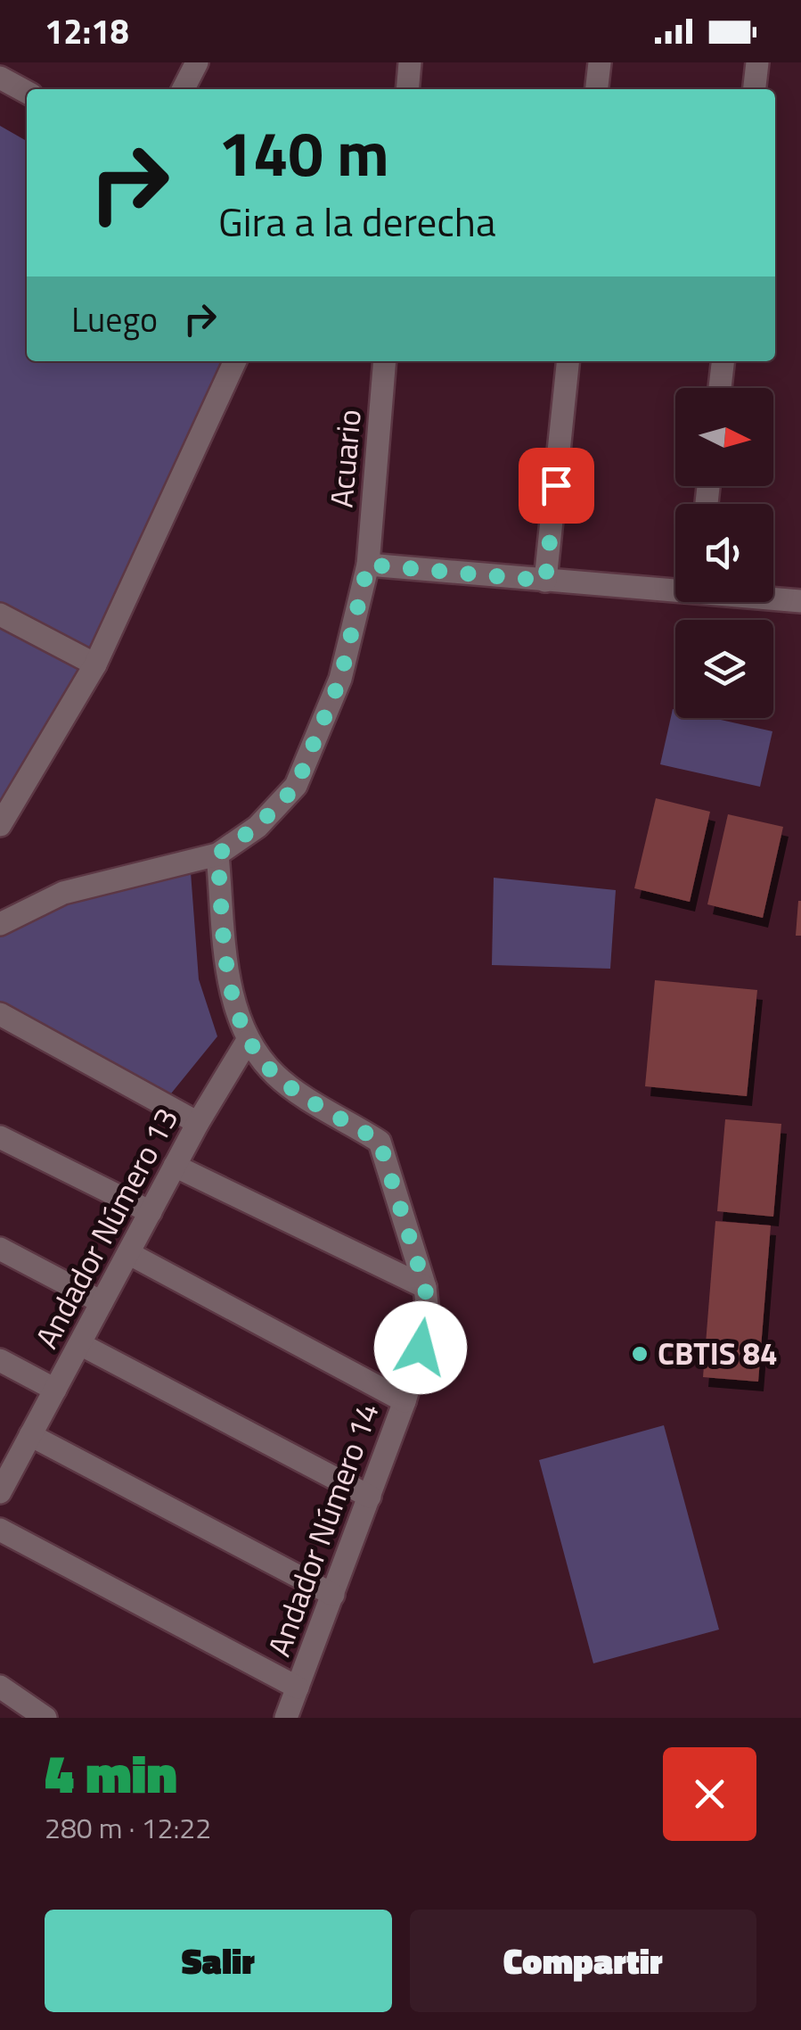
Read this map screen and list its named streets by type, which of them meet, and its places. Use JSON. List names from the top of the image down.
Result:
{
  "streets": {
    "street": ["Acuario", "Andador Número 13", "Andador Número 14"]
  },
  "crossings": [
    ["Acuario", "Andador Número 14"],
    ["Andador Número 13", "Andador Número 14"]
  ],
  "places": ["CBTIS 84"],
  "north": "right",
  "page": {
    "status": "12:18",
    "turn": ["140 m", "Gira a la derecha"],
    "then": "Luego",
    "heading": ["4 min", "280 m · 12:22"],
    "buttons": ["Salir", "Compartir"]
  }
}
